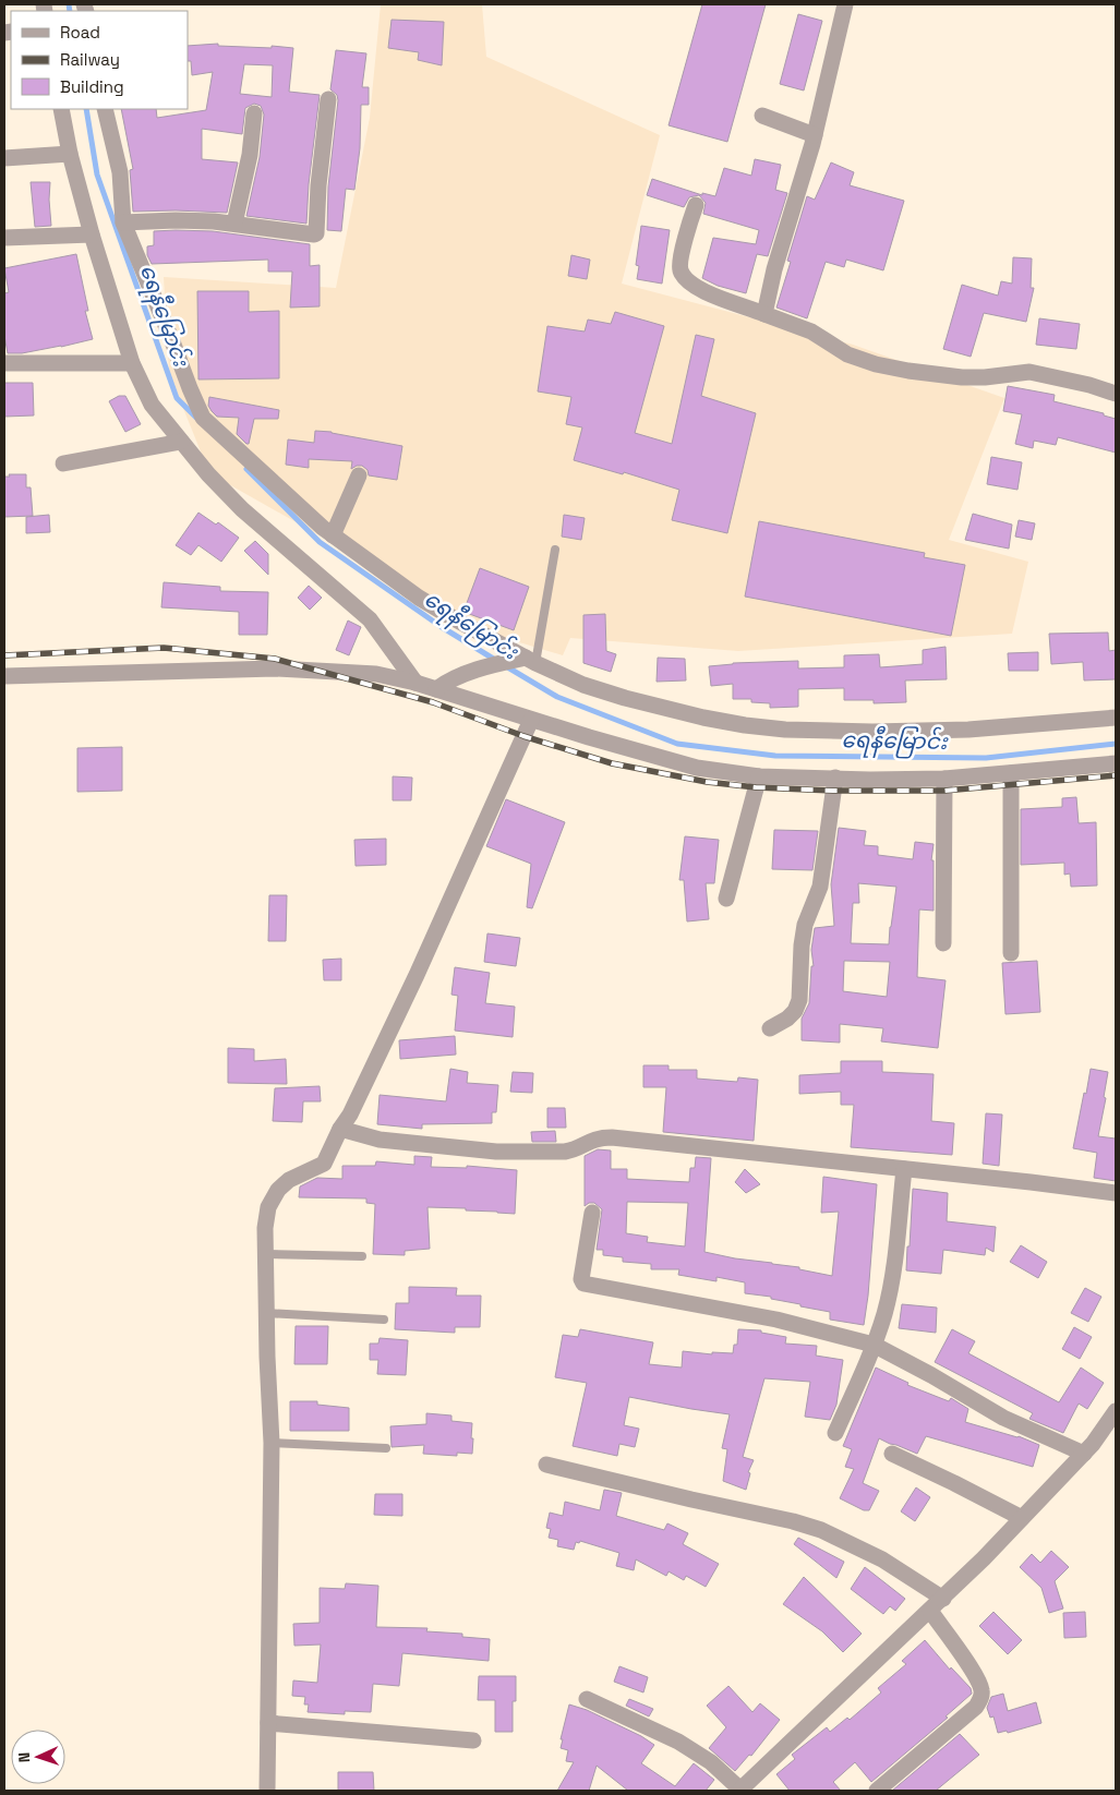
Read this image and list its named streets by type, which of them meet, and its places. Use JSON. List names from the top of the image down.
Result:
{
  "water": ["ရေနီမြောင်း"],
  "legend": ["Road", "Railway", "Building"],
  "north": "left"
}
